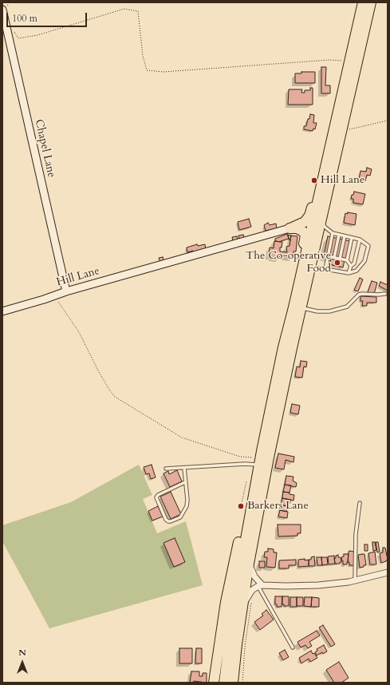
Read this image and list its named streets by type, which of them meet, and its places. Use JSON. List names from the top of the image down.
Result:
{
  "streets": {
    "street": ["Chapel Lane", "Hill Lane"]
  },
  "crossings": [
    ["Chapel Lane", "Hill Lane"]
  ],
  "places": ["Hill Lane", "The Co-operative Food", "Barkers Lane"],
  "scale_bar": "100 m",
  "north": "top"
}
